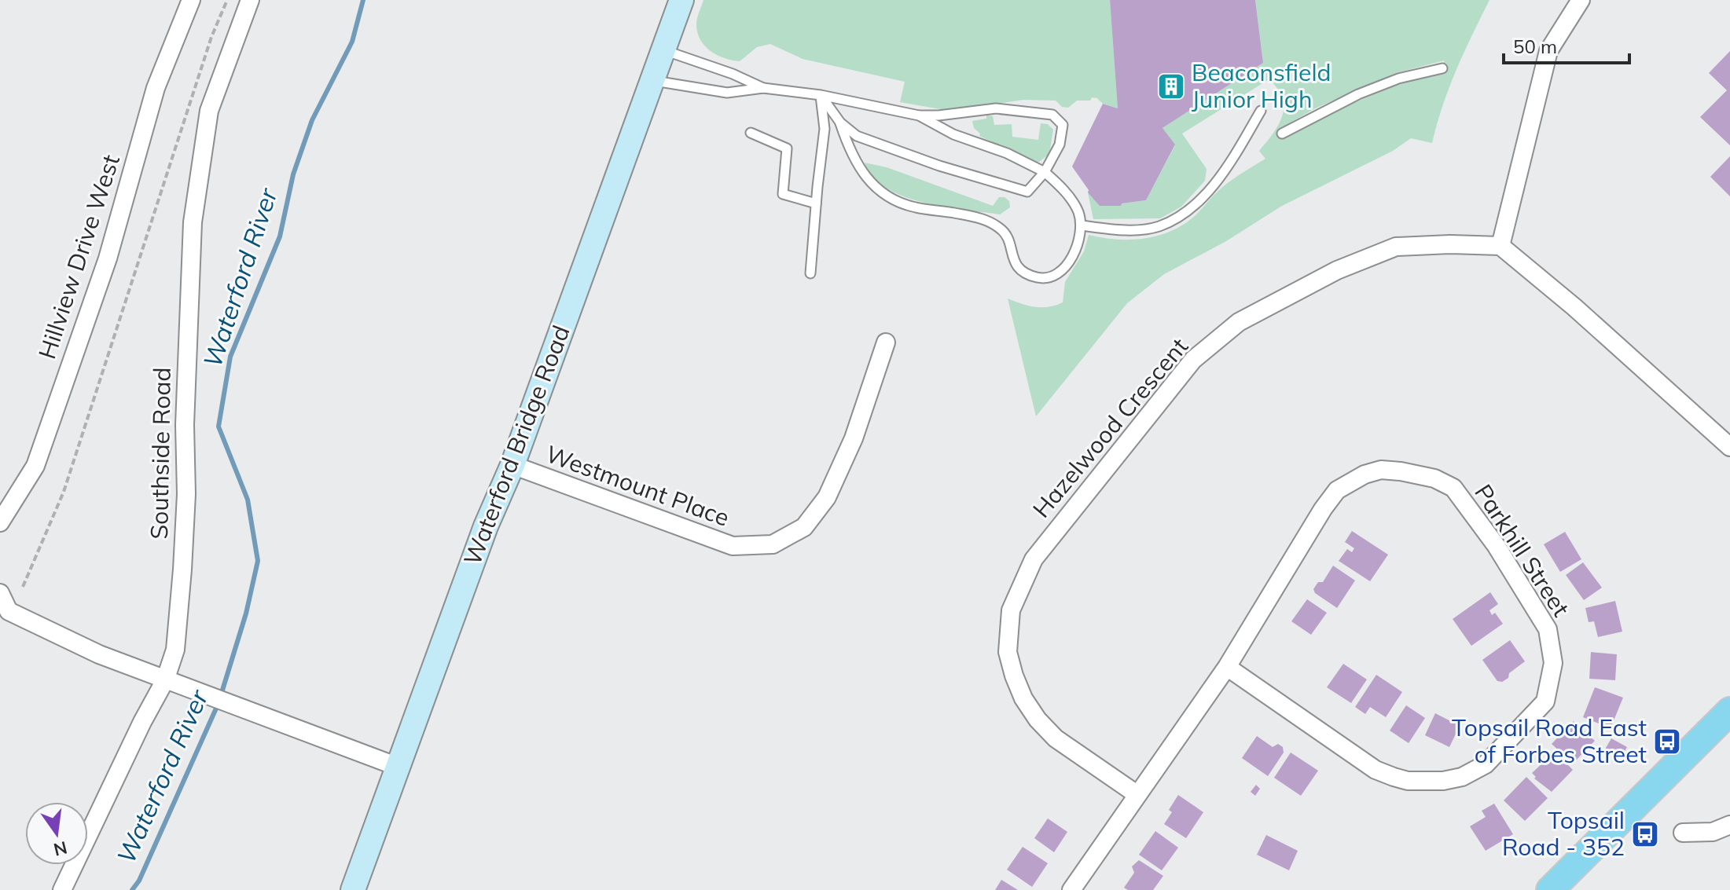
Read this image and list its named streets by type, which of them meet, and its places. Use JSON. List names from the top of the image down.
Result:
{
  "streets": {
    "main road": ["Waterford Bridge Road"],
    "street": [
      "Hillview Drive West",
      "Hazelwood Crescent",
      "Southside Road",
      "Westmount Place",
      "Parkhill Street"
    ]
  },
  "crossings": [
    ["Hazelwood Crescent", "Parkhill Street"],
    ["Waterford Bridge Road", "Westmount Place"]
  ],
  "water": ["Waterford River"],
  "places": {
    "building": ["Beaconsfield Junior High"],
    "bus stop": ["Topsail Road East of Forbes Street", "Topsail Road - 352"]
  },
  "scale_bar": "50 m",
  "north": "bottom"
}
